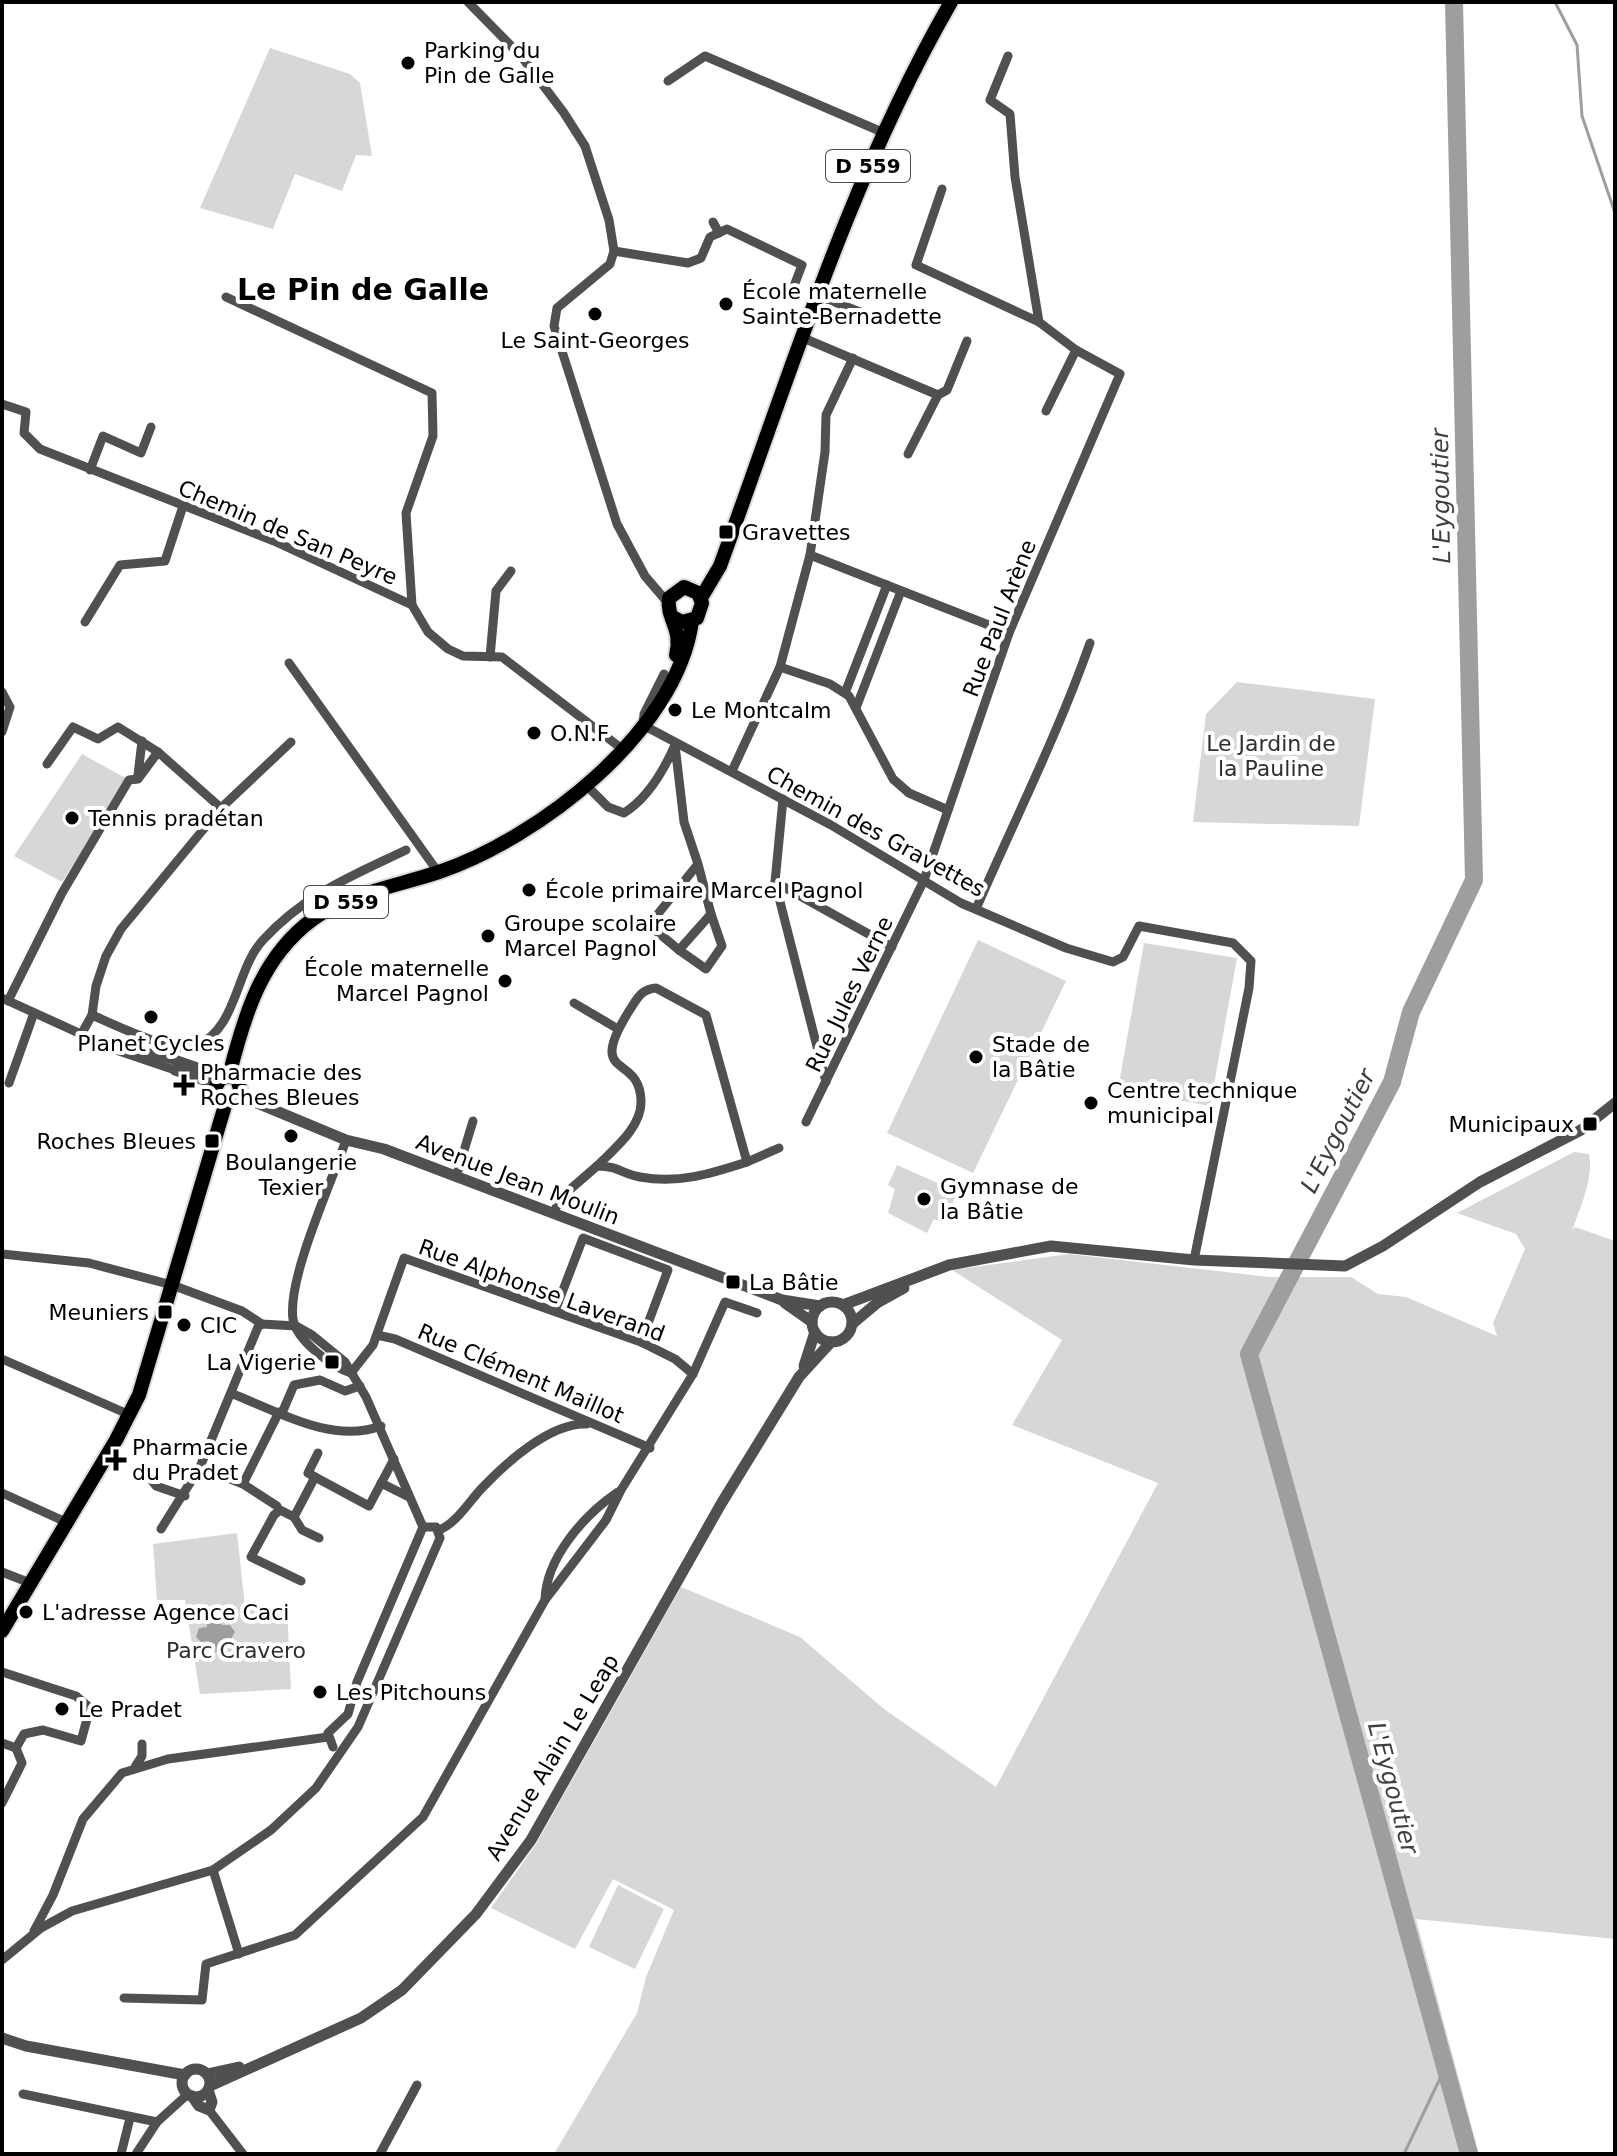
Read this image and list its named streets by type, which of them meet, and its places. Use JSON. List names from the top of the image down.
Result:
{
  "streets": {
    "main road": ["D 559"],
    "street": [
      "Chemin de San Peyre",
      "Rue Paul Arène",
      "Chemin des Gravettes",
      "Rue Jules Verne",
      "Avenue Jean Moulin",
      "Rue Alphonse Laverand",
      "Rue Clément Maillot",
      "Avenue Alain Le Leap"
    ]
  },
  "crossings": [
    ["D 559", "Chemin de San Peyre"],
    ["D 559", "Chemin des Gravettes"],
    ["Rue Paul Arène", "Chemin des Gravettes"],
    ["Rue Paul Arène", "Rue Jules Verne"],
    ["Chemin des Gravettes", "Rue Jules Verne"],
    ["Avenue Jean Moulin", "Avenue Alain Le Leap"],
    ["Rue Alphonse Laverand", "Rue Clément Maillot"]
  ],
  "districts": ["Le Pin de Galle"],
  "water": ["L'Eygoutier"],
  "parks": ["Le Jardin de la Pauline", "Parc Cravero"],
  "places": {
    "other": [
      "Parking du Pin de Galle",
      "École maternelle Sainte-Bernadette",
      "Le Saint-Georges",
      "Le Montcalm",
      "O.N.F",
      "Tennis pradétan",
      "École primaire Marcel Pagnol",
      "Groupe scolaire Marcel Pagnol",
      "École maternelle Marcel Pagnol",
      "Planet Cycles",
      "Stade de la Bâtie",
      "Centre technique municipal",
      "Boulangerie Texier",
      "Gymnase de la Bâtie",
      "CIC",
      "L'adresse Agence Caci",
      "Les Pitchouns",
      "Le Pradet"
    ],
    "transit": [
      "Gravettes",
      "Municipaux",
      "Roches Bleues",
      "La Bâtie",
      "Meuniers",
      "La Vigerie"
    ],
    "health": ["Pharmacie des Roches Bleues", "Pharmacie du Pradet"]
  }
}
